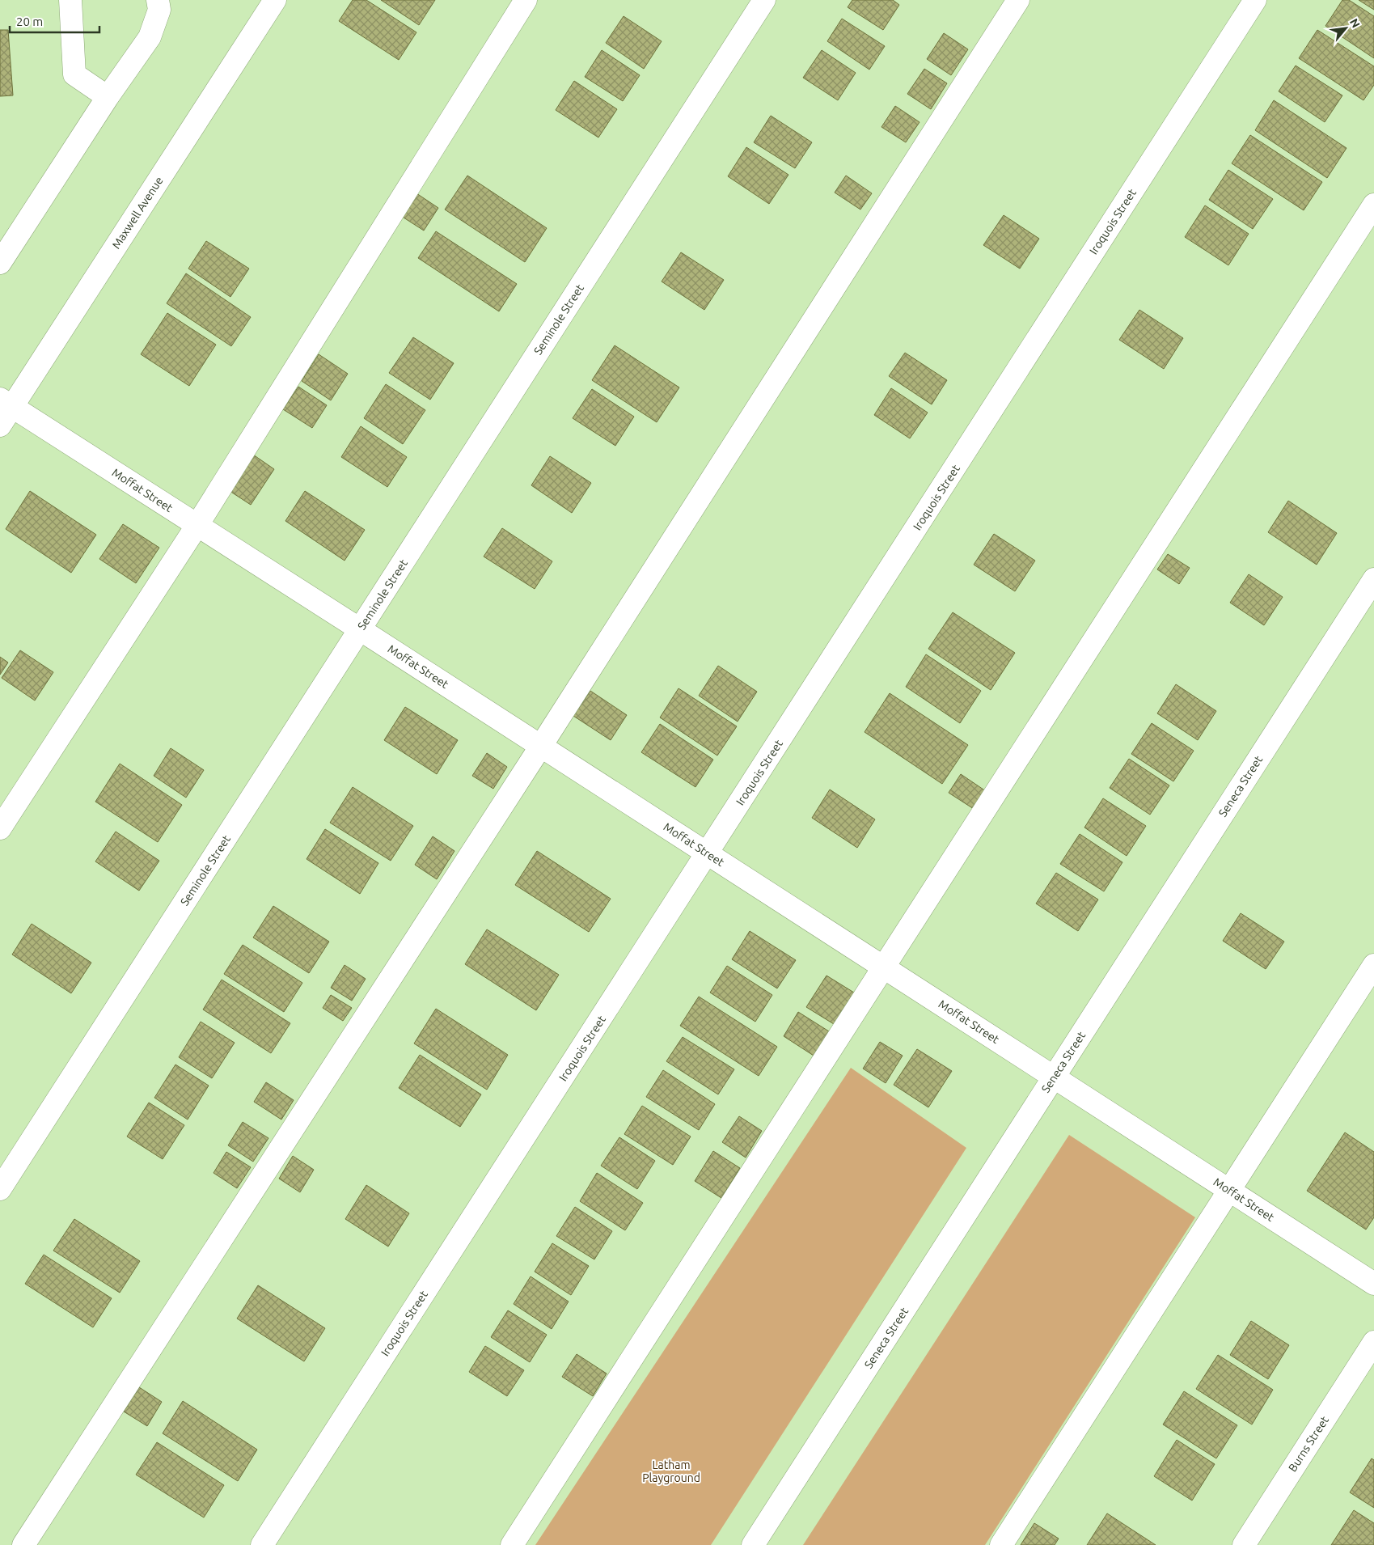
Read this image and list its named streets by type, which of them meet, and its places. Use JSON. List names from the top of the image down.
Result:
{
  "streets": {
    "street": [
      "Maxwell Avenue",
      "Iroquois Street",
      "Seminole Street",
      "Moffat Street",
      "Seneca Street",
      "Burns Street"
    ]
  },
  "crossings": [
    ["Maxwell Avenue", "Moffat Street"],
    ["Iroquois Street", "Moffat Street"],
    ["Seminole Street", "Moffat Street"],
    ["Moffat Street", "Seneca Street"]
  ],
  "parks": ["Latham Playground"],
  "scale_bar": "20 m",
  "north": "top right"
}
